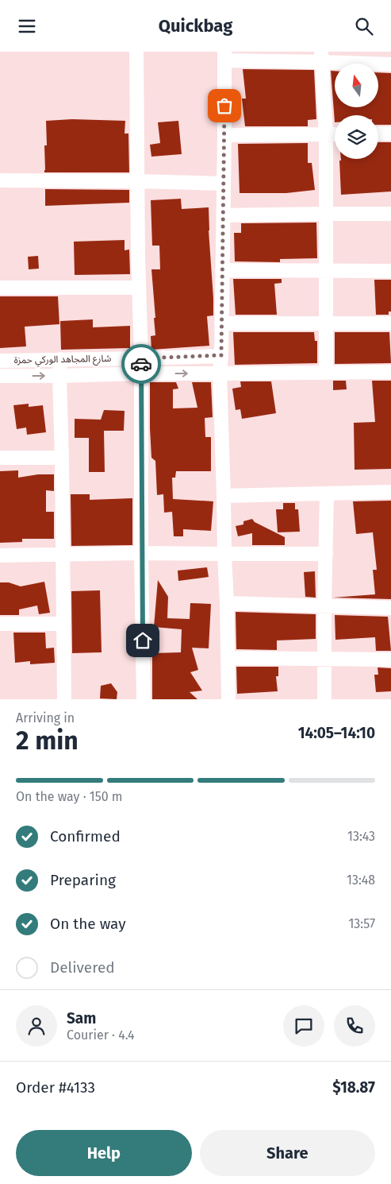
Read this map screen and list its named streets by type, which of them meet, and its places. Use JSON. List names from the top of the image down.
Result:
{
  "streets": {
    "street": ["شارع المجاهد الوركي حمزة"]
  },
  "north": "top",
  "page": {
    "header": "Quickbag",
    "heading": ["2 min", "Arriving in", "14:05–14:10"],
    "panel": [
      "Sam",
      "Courier · 4.4",
      "Order #4133",
      "$18.87"
    ],
    "bar": "On the way · 150 m",
    "list": [
      ["Confirmed", "13:43"],
      ["Preparing", "13:48"],
      ["On the way", "13:57"],
      "Delivered"
    ],
    "buttons": ["Help", "Share"]
  }
}
